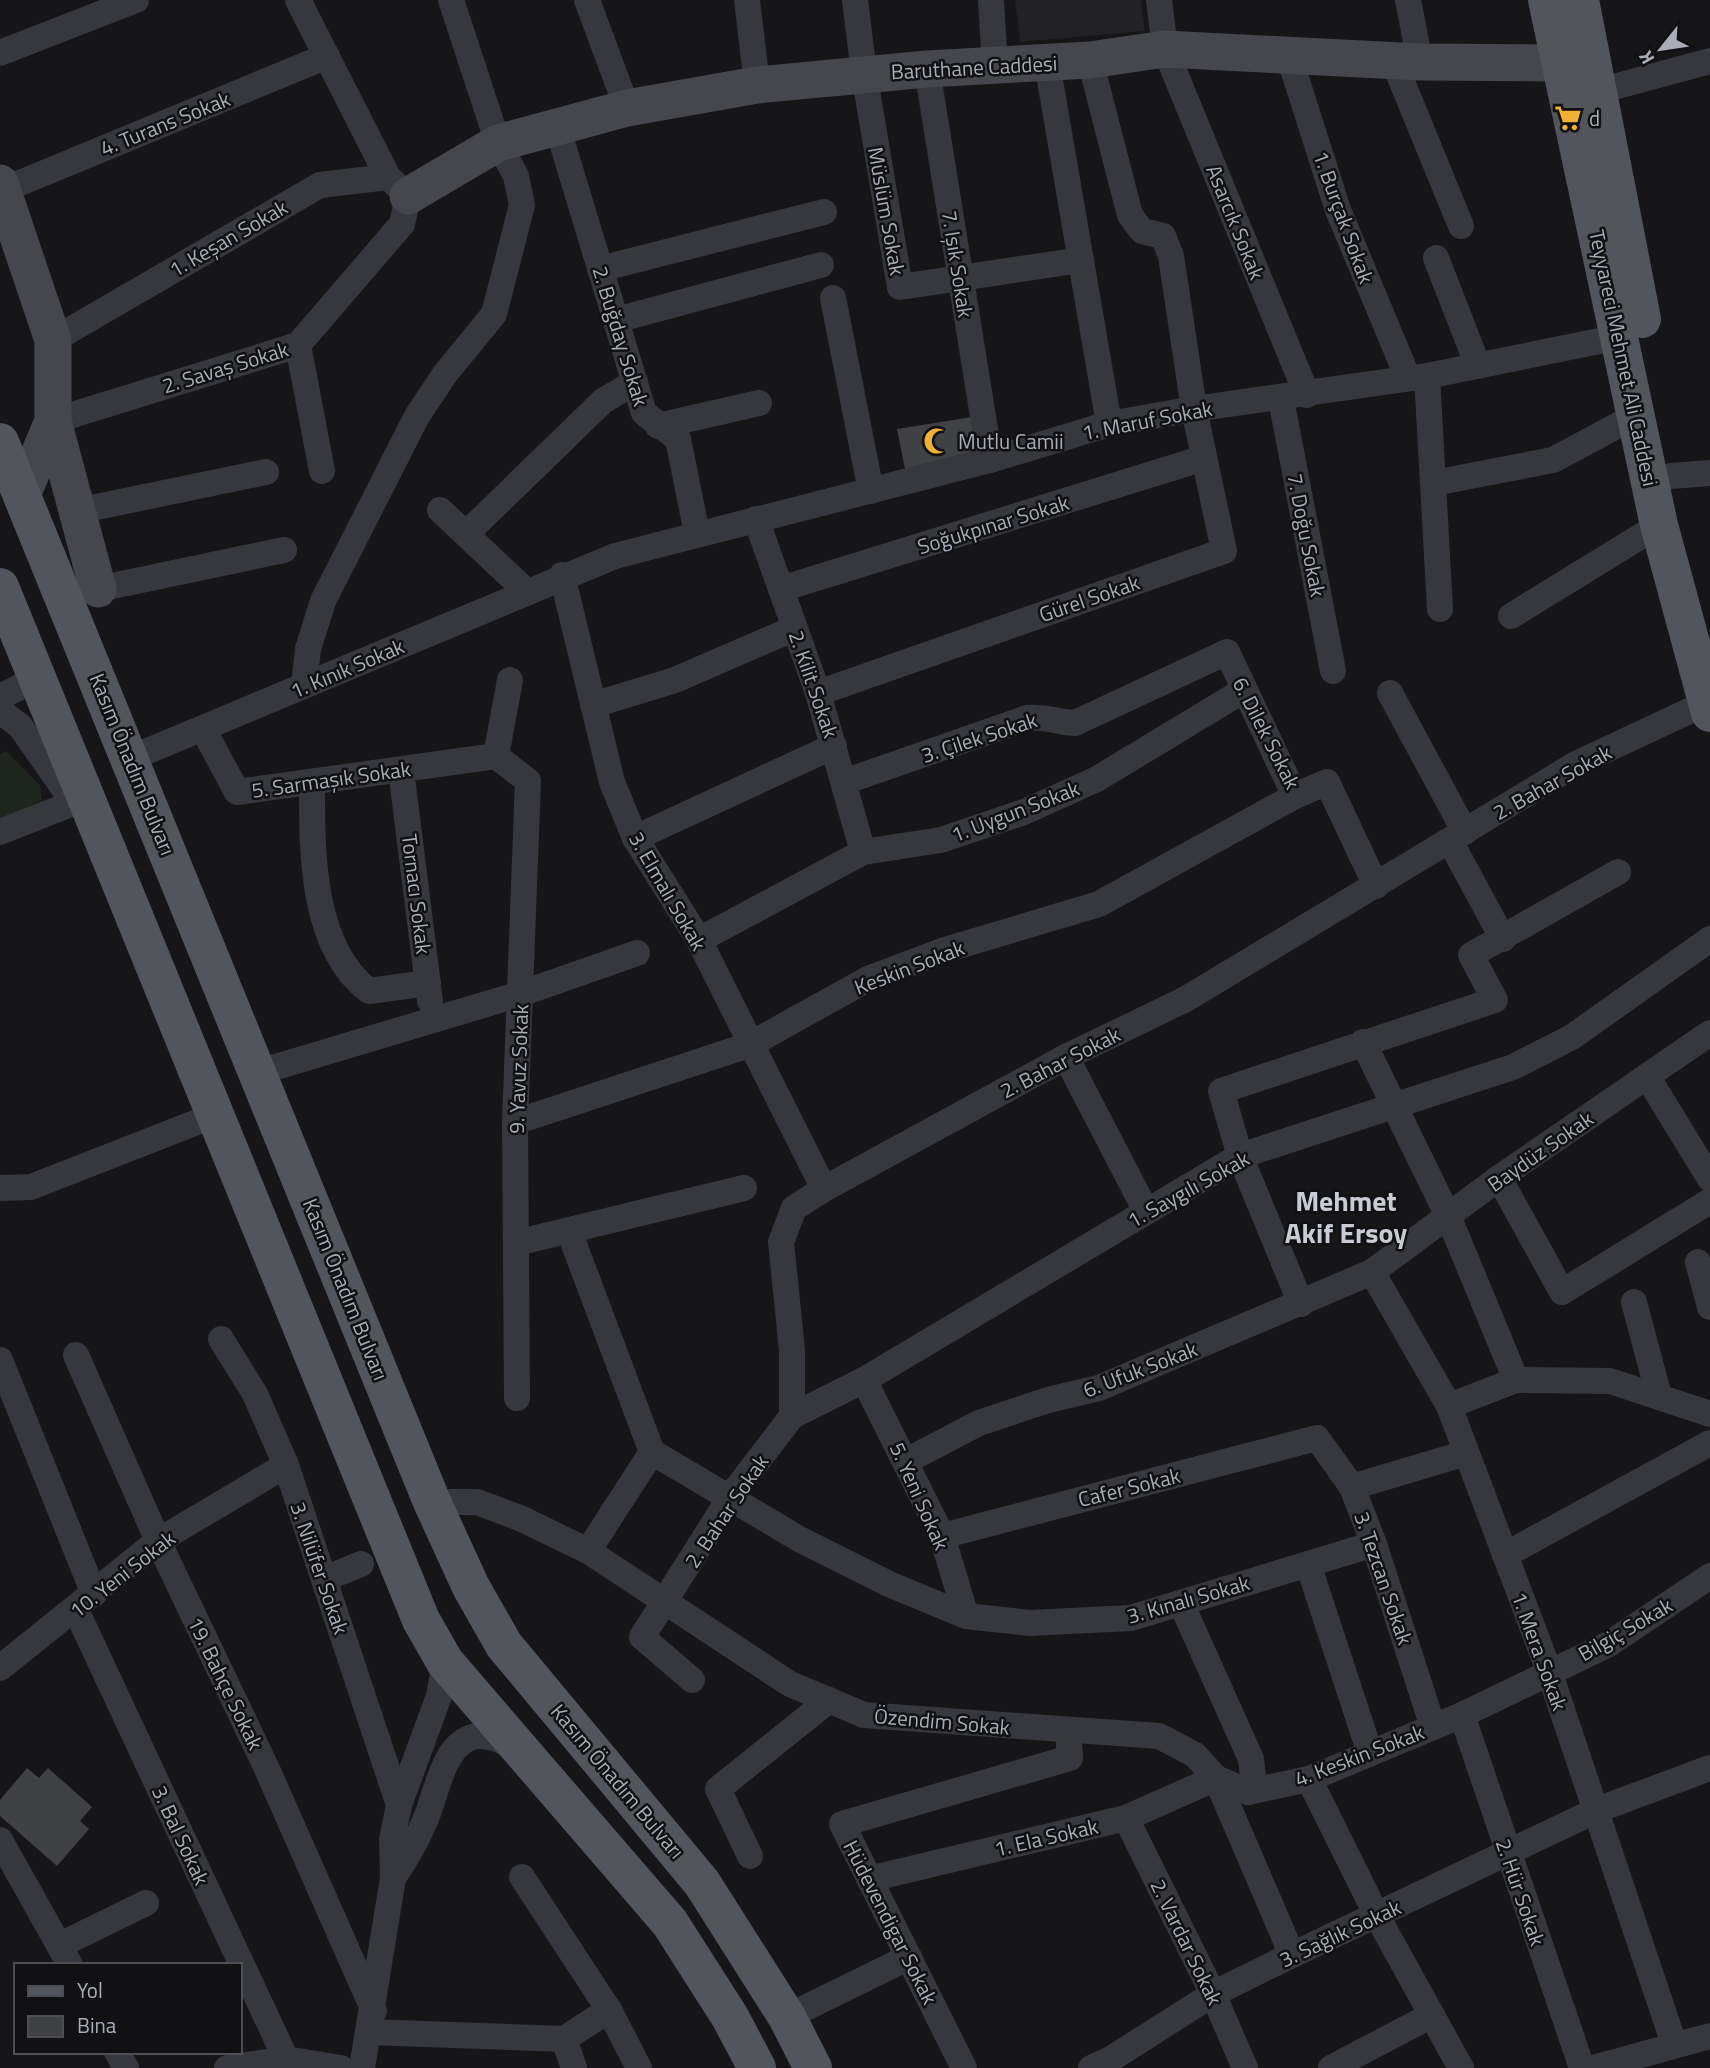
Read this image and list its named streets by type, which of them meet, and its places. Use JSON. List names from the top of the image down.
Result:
{
  "streets": {
    "main road": ["Teyyareci Mehmet Ali Caddesi", "Kasım Önadım Bulvarı"],
    "street": [
      "Baruthane Caddesi",
      "4. Turans Sokak",
      "Müslüm Sokak",
      "1. Burçak Sokak",
      "Asarcık Sokak",
      "1. Keşan Sokak",
      "7. Işık Sokak",
      "2. Buğday Sokak",
      "2. Savaş Sokak",
      "1. Maruf Sokak",
      "Soğukpınar Sokak",
      "7. Doğu Sokak",
      "Gürel Sokak",
      "1. Kınık Sokak",
      "2. Kilit Sokak",
      "6. Dilek Sokak",
      "3. Çilek Sokak",
      "5. Sarmaşık Sokak",
      "2. Bahar Sokak",
      "1. Uygun Sokak",
      "3. Elmalı Sokak",
      "Tornacı Sokak",
      "Keskin Sokak",
      "9. Yavuz Sokak",
      "Baydüz Sokak",
      "1. Saygılı Sokak",
      "6. Ufuk Sokak",
      "Cafer Sokak",
      "5. Yeni Sokak",
      "3. Nilüfer Sokak",
      "10. Yeni Sokak",
      "3. Tezcan Sokak",
      "3. Kınalı Sokak",
      "Bilgiç Sokak",
      "1. Mera Sokak",
      "19. Bahçe Sokak",
      "Özendim Sokak",
      "4. Keskin Sokak",
      "3. Bal Sokak",
      "1. Ela Sokak",
      "2. Hür Sokak",
      "Hüdevendigar Sokak",
      "3. Sağlık Sokak",
      "2. Vardar Sokak"
    ]
  },
  "crossings": [
    ["Baruthane Caddesi", "Müslüm Sokak"],
    ["Baruthane Caddesi", "1. Burçak Sokak"],
    ["Baruthane Caddesi", "Asarcık Sokak"],
    ["Baruthane Caddesi", "1. Keşan Sokak"],
    ["Baruthane Caddesi", "7. Işık Sokak"],
    ["Baruthane Caddesi", "2. Buğday Sokak"],
    ["Baruthane Caddesi", "Teyyareci Mehmet Ali Caddesi"],
    ["Baruthane Caddesi", "2. Savaş Sokak"],
    ["Baruthane Caddesi", "Gürel Sokak"],
    ["Müslüm Sokak", "7. Işık Sokak"],
    ["1. Burçak Sokak", "1. Maruf Sokak"],
    ["Asarcık Sokak", "1. Maruf Sokak"],
    ["Asarcık Sokak", "7. Doğu Sokak"],
    ["1. Keşan Sokak", "2. Savaş Sokak"],
    ["7. Işık Sokak", "1. Maruf Sokak"],
    ["2. Buğday Sokak", "1. Maruf Sokak"],
    ["Teyyareci Mehmet Ali Caddesi", "1. Maruf Sokak"],
    ["Teyyareci Mehmet Ali Caddesi", "2. Bahar Sokak"],
    ["1. Maruf Sokak", "7. Doğu Sokak"],
    ["1. Maruf Sokak", "Gürel Sokak"],
    ["1. Maruf Sokak", "1. Kınık Sokak"],
    ["1. Maruf Sokak", "2. Kilit Sokak"],
    ["1. Maruf Sokak", "3. Elmalı Sokak"],
    ["Soğukpınar Sokak", "Gürel Sokak"],
    ["Soğukpınar Sokak", "2. Kilit Sokak"],
    ["Gürel Sokak", "2. Kilit Sokak"],
    ["1. Kınık Sokak", "Kasım Önadım Bulvarı"],
    ["1. Kınık Sokak", "5. Sarmaşık Sokak"],
    ["1. Kınık Sokak", "3. Elmalı Sokak"],
    ["2. Kilit Sokak", "3. Çilek Sokak"],
    ["2. Kilit Sokak", "1. Uygun Sokak"],
    ["6. Dilek Sokak", "3. Çilek Sokak"],
    ["6. Dilek Sokak", "2. Bahar Sokak"],
    ["6. Dilek Sokak", "1. Uygun Sokak"],
    ["6. Dilek Sokak", "Keskin Sokak"],
    ["Kasım Önadım Bulvarı", "Özendim Sokak"],
    ["5. Sarmaşık Sokak", "Tornacı Sokak"],
    ["5. Sarmaşık Sokak", "9. Yavuz Sokak"],
    ["2. Bahar Sokak", "3. Elmalı Sokak"],
    ["2. Bahar Sokak", "1. Saygılı Sokak"],
    ["2. Bahar Sokak", "3. Kınalı Sokak"],
    ["2. Bahar Sokak", "Özendim Sokak"],
    ["1. Uygun Sokak", "3. Elmalı Sokak"],
    ["3. Elmalı Sokak", "Keskin Sokak"],
    ["Keskin Sokak", "9. Yavuz Sokak"],
    ["Baydüz Sokak", "6. Ufuk Sokak"],
    ["Baydüz Sokak", "1. Mera Sokak"],
    ["1. Saygılı Sokak", "5. Yeni Sokak"],
    ["6. Ufuk Sokak", "5. Yeni Sokak"],
    ["6. Ufuk Sokak", "1. Mera Sokak"],
    ["Cafer Sokak", "5. Yeni Sokak"],
    ["Cafer Sokak", "3. Tezcan Sokak"],
    ["5. Yeni Sokak", "3. Kınalı Sokak"],
    ["3. Nilüfer Sokak", "10. Yeni Sokak"],
    ["10. Yeni Sokak", "19. Bahçe Sokak"],
    ["10. Yeni Sokak", "3. Bal Sokak"],
    ["3. Tezcan Sokak", "3. Kınalı Sokak"],
    ["3. Tezcan Sokak", "4. Keskin Sokak"],
    ["Bilgiç Sokak", "1. Mera Sokak"],
    ["Bilgiç Sokak", "4. Keskin Sokak"],
    ["Bilgiç Sokak", "2. Hür Sokak"],
    ["1. Mera Sokak", "3. Sağlık Sokak"],
    ["Özendim Sokak", "1. Ela Sokak"],
    ["Özendim Sokak", "Hüdevendigar Sokak"],
    ["Özendim Sokak", "3. Sağlık Sokak"],
    ["4. Keskin Sokak", "2. Hür Sokak"],
    ["1. Ela Sokak", "Hüdevendigar Sokak"],
    ["1. Ela Sokak", "2. Vardar Sokak"],
    ["2. Hür Sokak", "3. Sağlık Sokak"],
    ["3. Sağlık Sokak", "2. Vardar Sokak"]
  ],
  "districts": ["Mehmet Akif Ersoy"],
  "places": {
    "supermarket": ["d"],
    "mosque": ["Mutlu Camii"]
  },
  "legend": ["Yol", "Bina"],
  "north": "bottom left"
}
